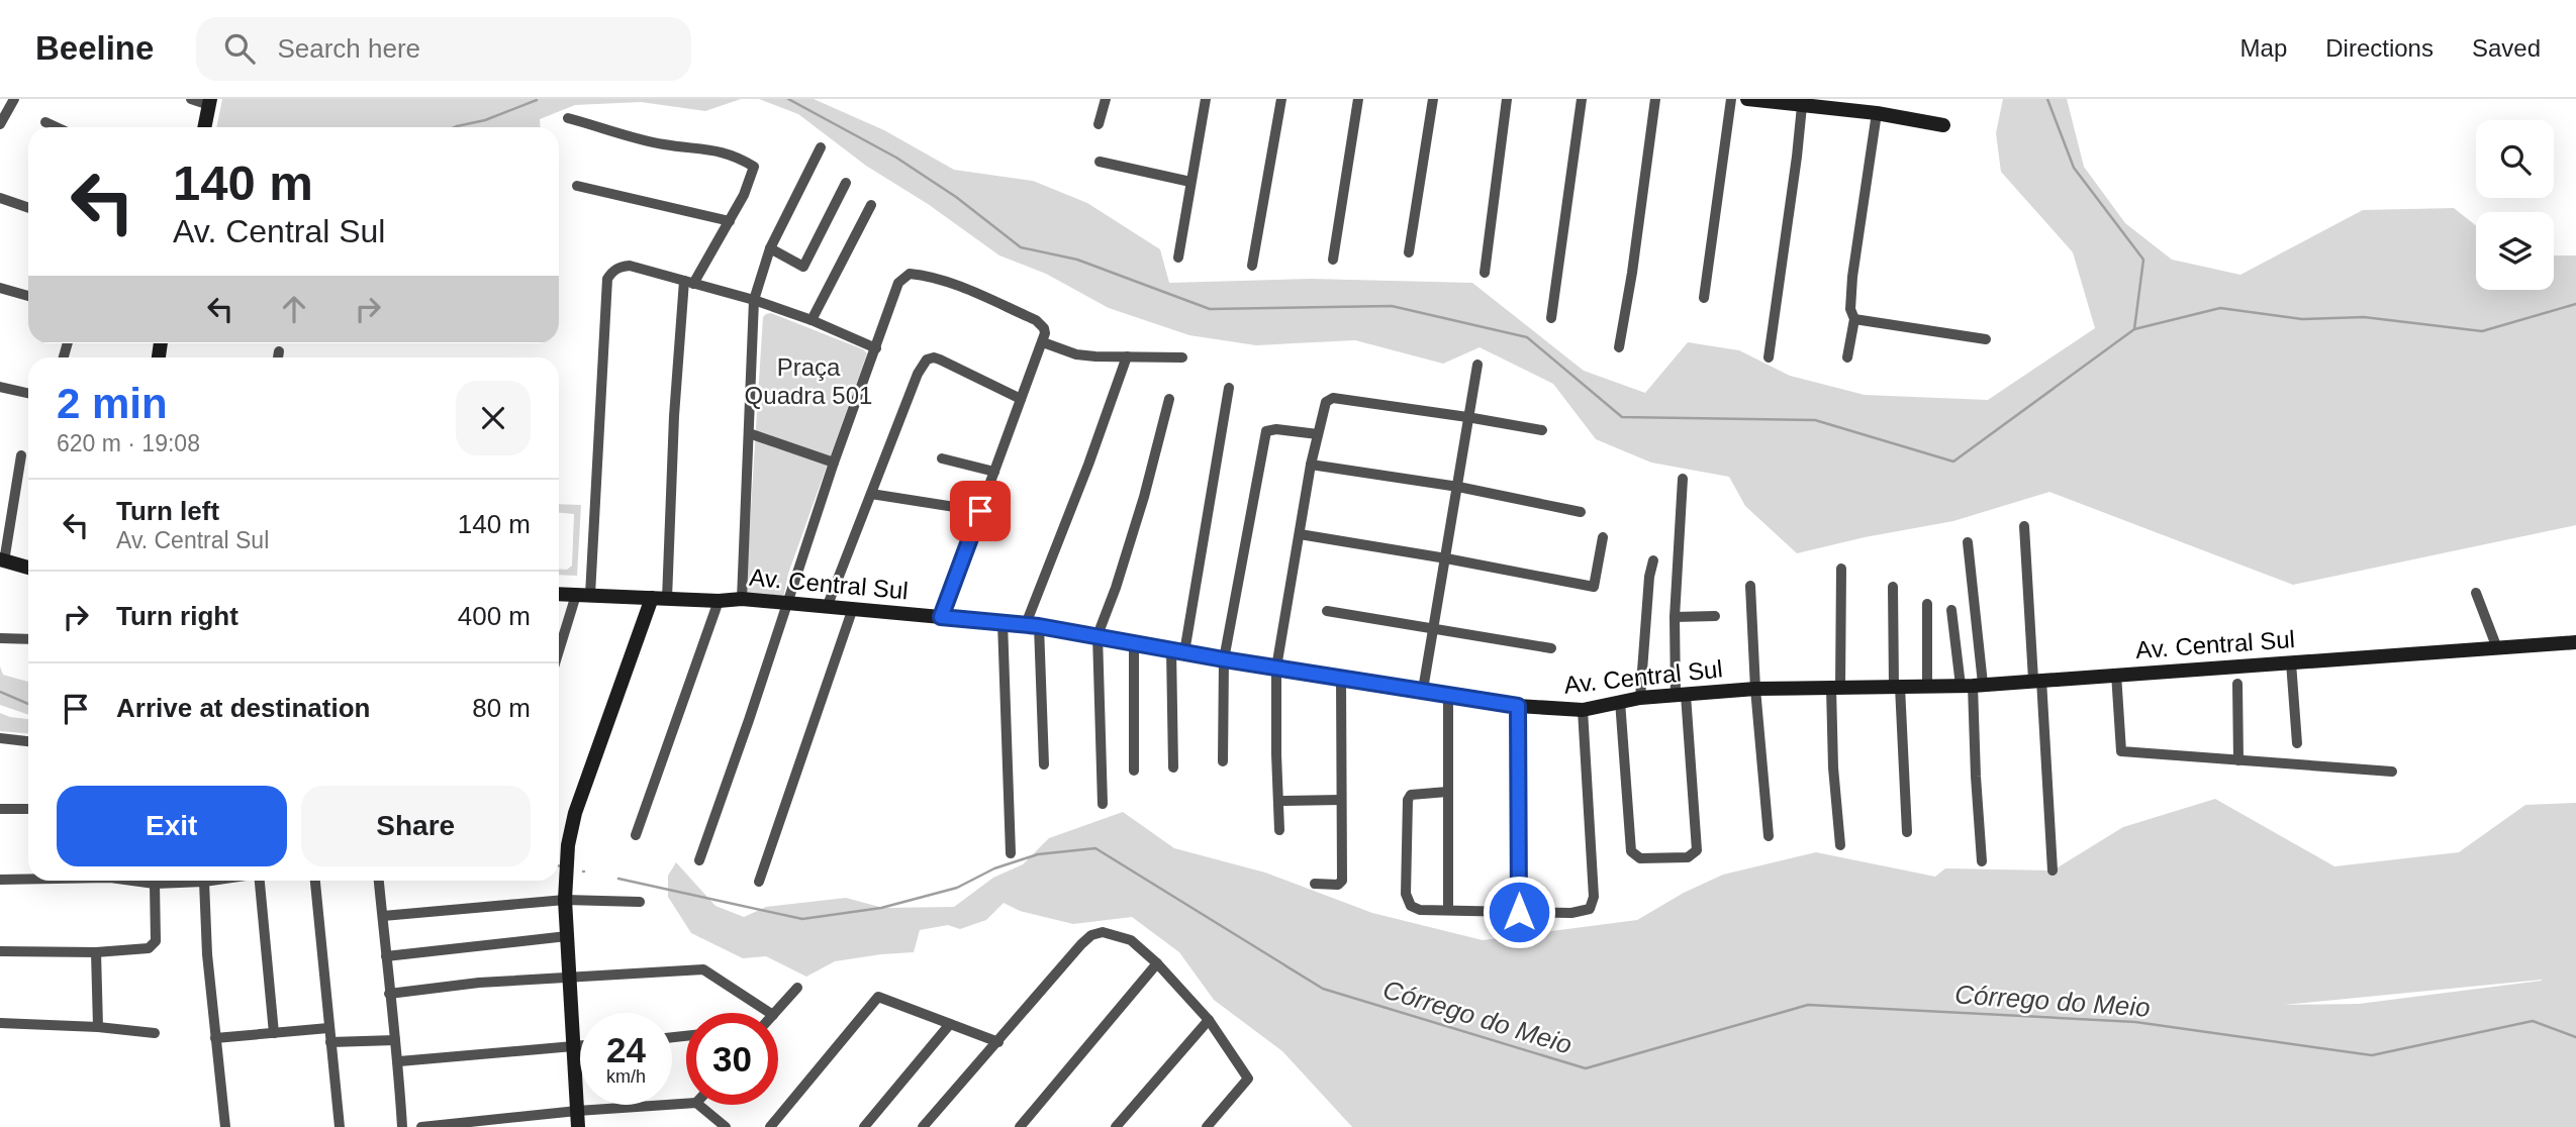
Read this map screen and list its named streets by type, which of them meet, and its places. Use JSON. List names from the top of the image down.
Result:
{
  "streets": {
    "street": ["Av. Central Sul"]
  },
  "water": ["Córrego do Meio"],
  "parks": ["Praça Quadra 501"],
  "page": {
    "header": "Beeline",
    "search": "Search here",
    "nav": ["Map", "Directions", "Saved"],
    "turn": ["140 m", "Av. Central Sul"],
    "heading": ["2 min", "620 m · 19:08"],
    "list": [
      {
        "name": "Turn left",
        "note": "Av. Central Sul",
        "value": "140 m"
      },
      {
        "name": "Turn right",
        "value": "400 m"
      },
      {
        "name": "Arrive at destination",
        "value": "80 m"
      }
    ],
    "buttons": ["Exit", "Share"],
    "speed": "24 km/h",
    "limit": "30"
  }
}
